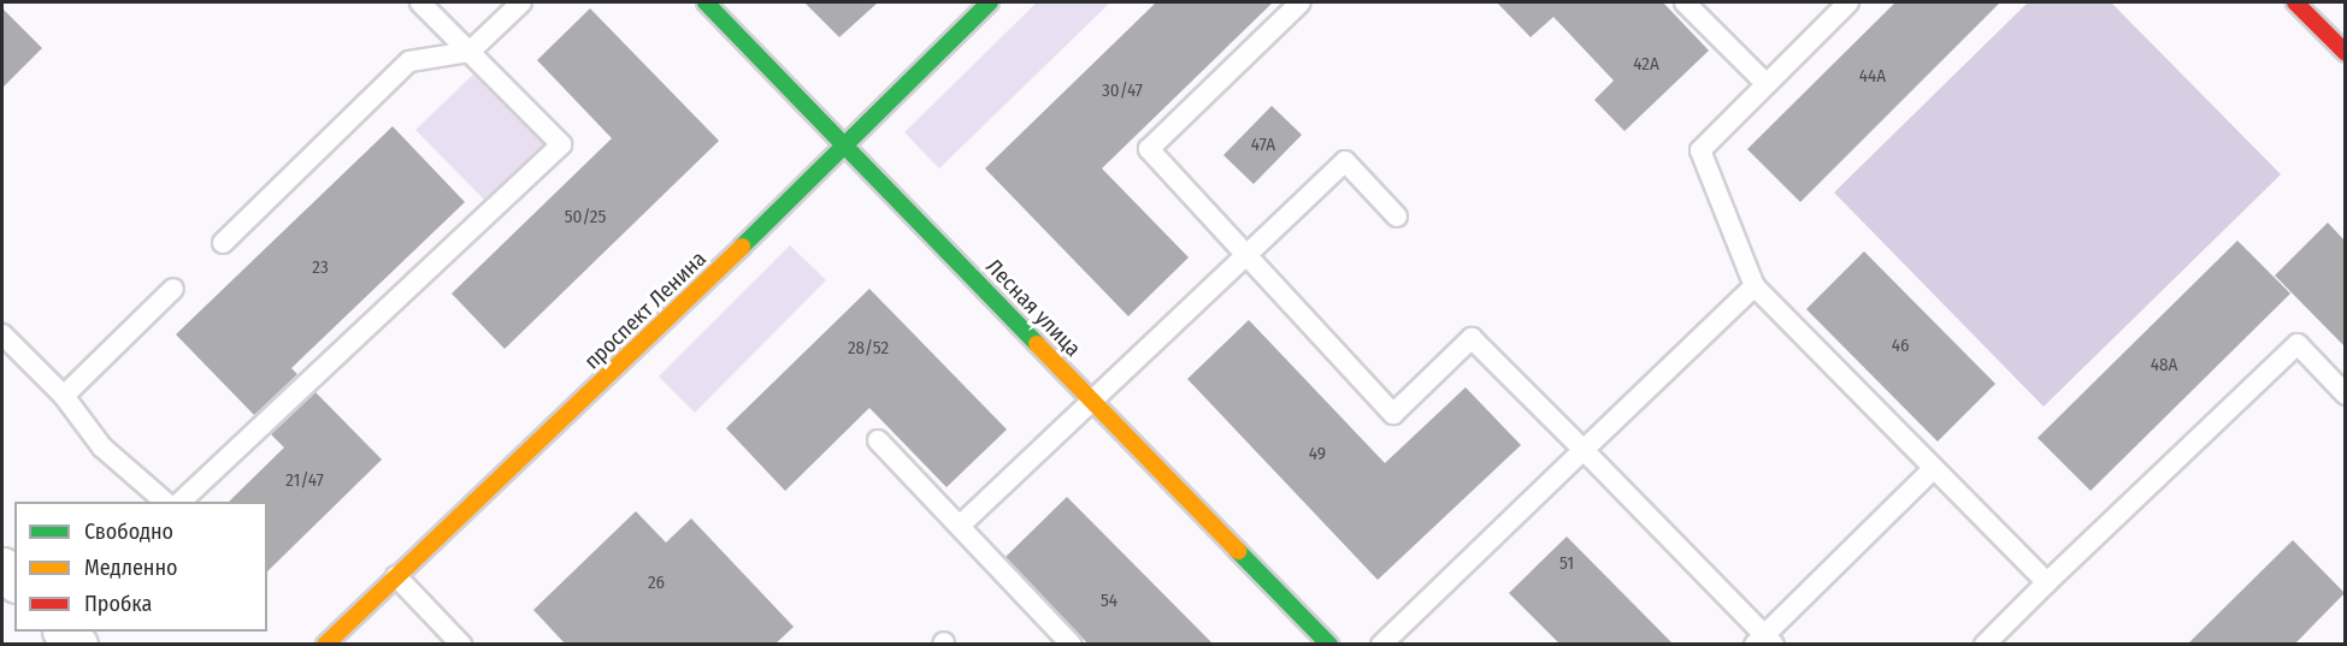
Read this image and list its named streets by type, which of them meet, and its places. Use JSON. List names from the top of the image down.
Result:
{
  "streets": {
    "main road": ["Лесная улица", "проспект Ленина"]
  },
  "crossings": [
    ["Лесная улица", "проспект Ленина"]
  ],
  "house_numbers": [
    "42А",
    "44А",
    "30/47",
    "47А",
    "50/25",
    "23",
    "46",
    "28/52",
    "48А",
    "49",
    "21/47",
    "51",
    "26",
    "54"
  ],
  "legend": ["Свободно", "Медленно", "Пробка"]
}
